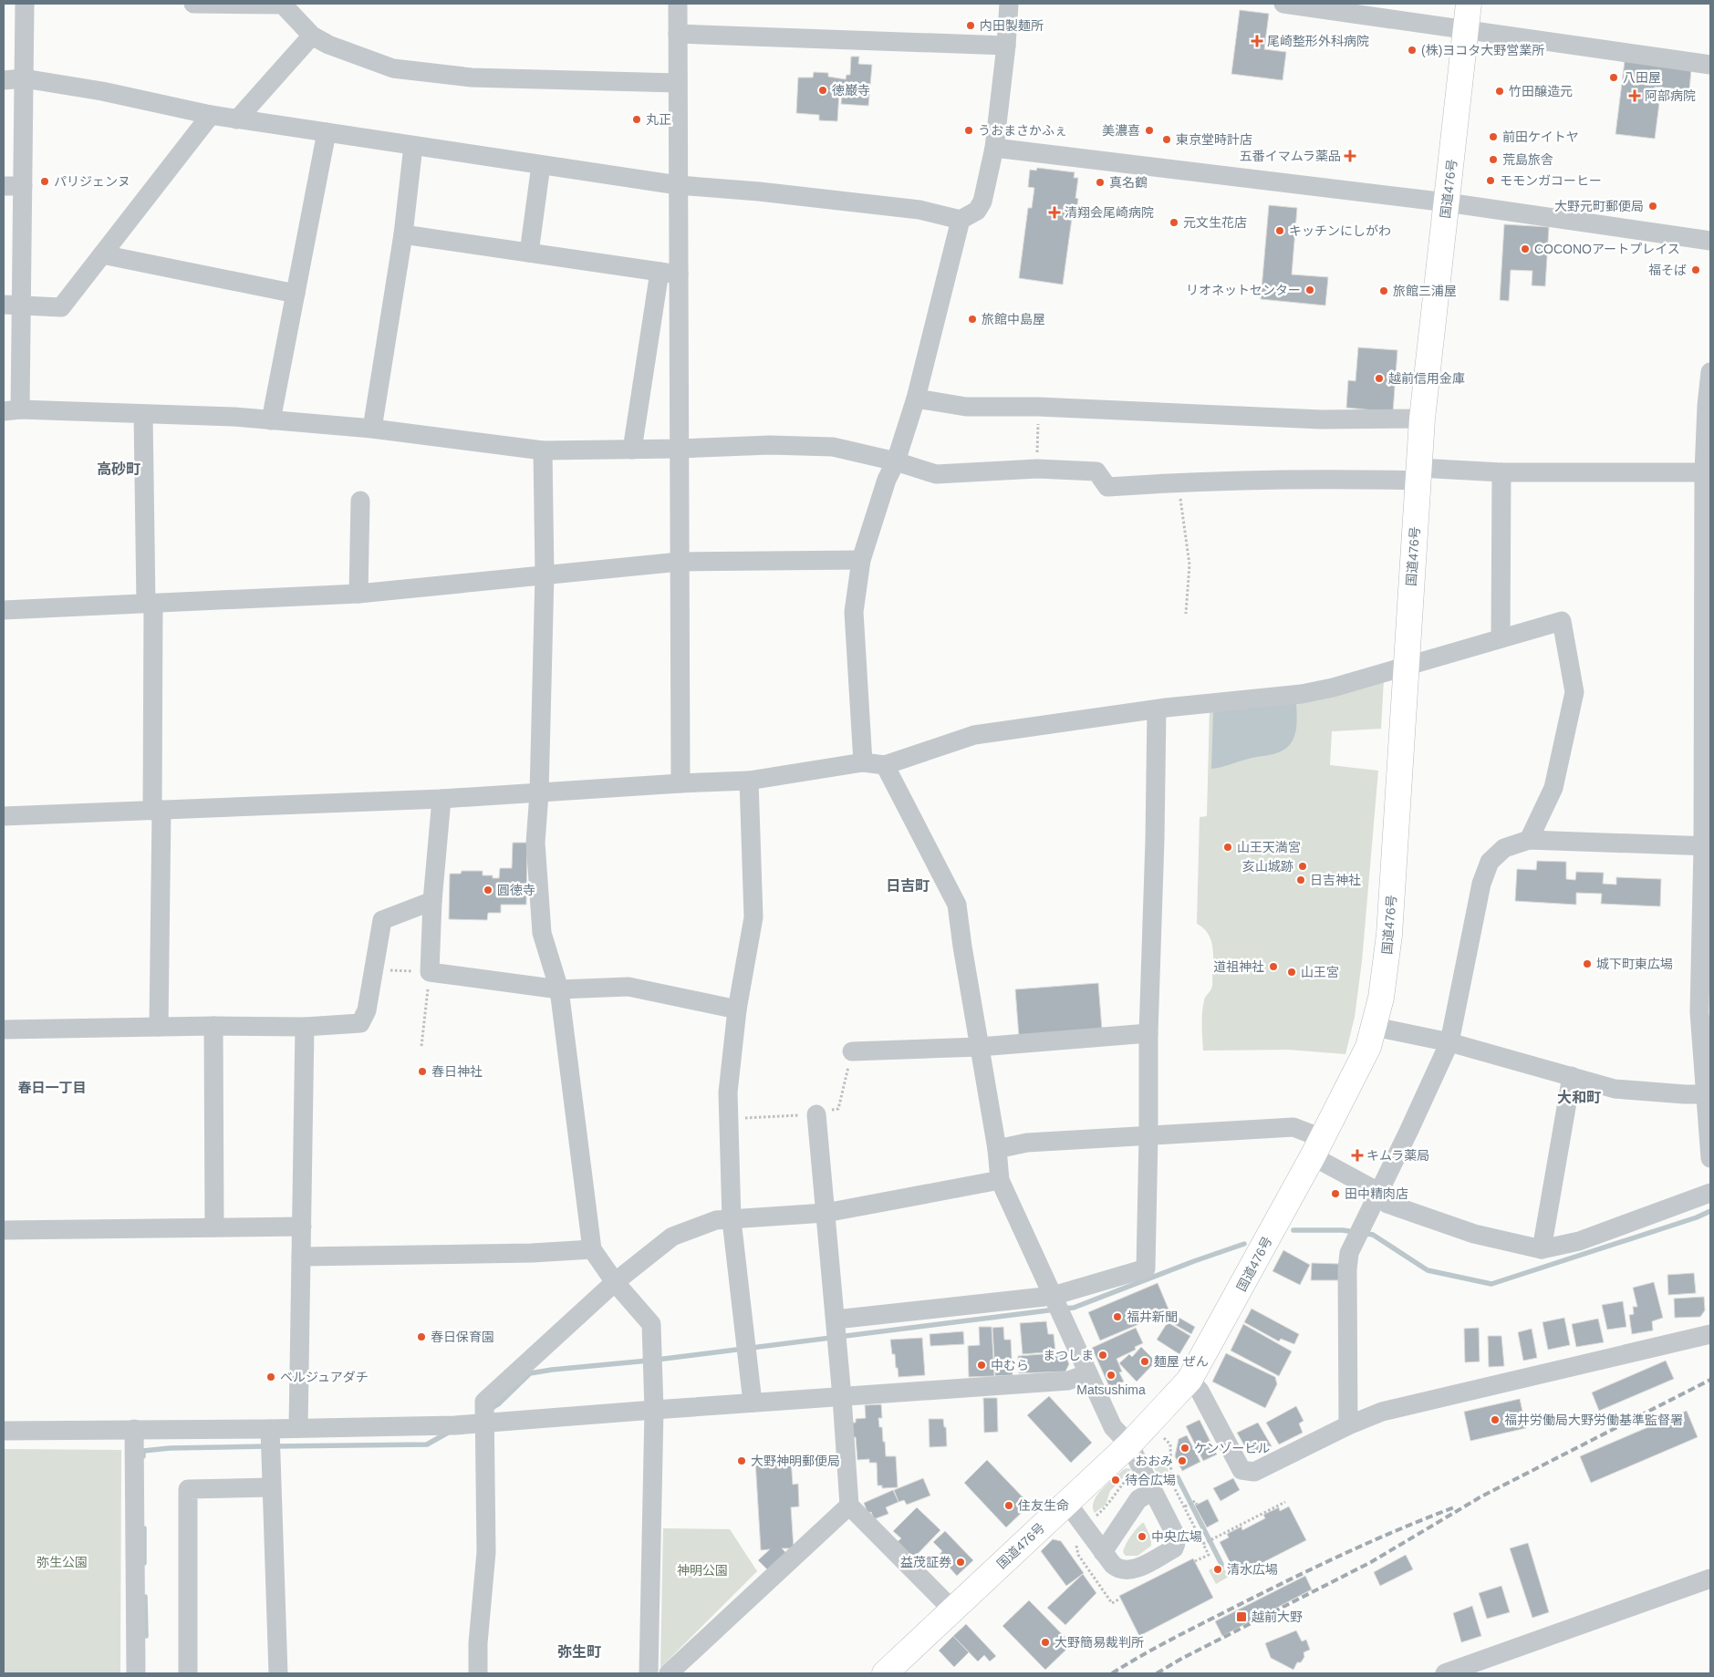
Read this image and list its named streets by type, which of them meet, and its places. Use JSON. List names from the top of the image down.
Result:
{
  "streets": {
    "highway": ["国道476号"]
  },
  "districts": [
    "高砂町",
    "日吉町",
    "春日一丁目",
    "大和町",
    "弥生町"
  ],
  "parks": ["弥生公園", "神明公園"],
  "places": {
    "other": [
      "内田製麺所",
      "(株)ヨコタ大野営業所",
      "八田屋",
      "徳巌寺",
      "竹田醸造元",
      "丸正",
      "うおまさかふぇ",
      "美濃喜",
      "前田ケイトヤ",
      "東京堂時計店",
      "荒島旅舎",
      "モモンガコーヒー",
      "パリジェンヌ",
      "真名鶴",
      "大野元町郵便局",
      "元文生花店",
      "キッチンにしがわ",
      "COCONOアートプレイス",
      "福そば",
      "リオネットセンター",
      "旅館三浦屋",
      "旅館中島屋",
      "越前信用金庫",
      "山王天満宮",
      "亥山城跡",
      "日吉神社",
      "圓徳寺",
      "城下町東広場",
      "道祖神社",
      "山王宮",
      "春日神社",
      "田中精肉店",
      "福井新聞",
      "春日保育園",
      "まつしま",
      "麺屋 ぜん",
      "中むら",
      "Matsushima",
      "ベルジュアダチ",
      "福井労働局大野労働基準監督署",
      "ケンゾービル",
      "大野神明郵便局",
      "おおみ",
      "待合広場",
      "住友生命",
      "中央広場",
      "益茂証券",
      "清水広場",
      "大野簡易裁判所"
    ],
    "health": [
      "尾崎整形外科病院",
      "阿部病院",
      "五番イマムラ薬品",
      "清翔会尾崎病院",
      "キムラ薬局"
    ],
    "transit": ["越前大野"]
  }
}
